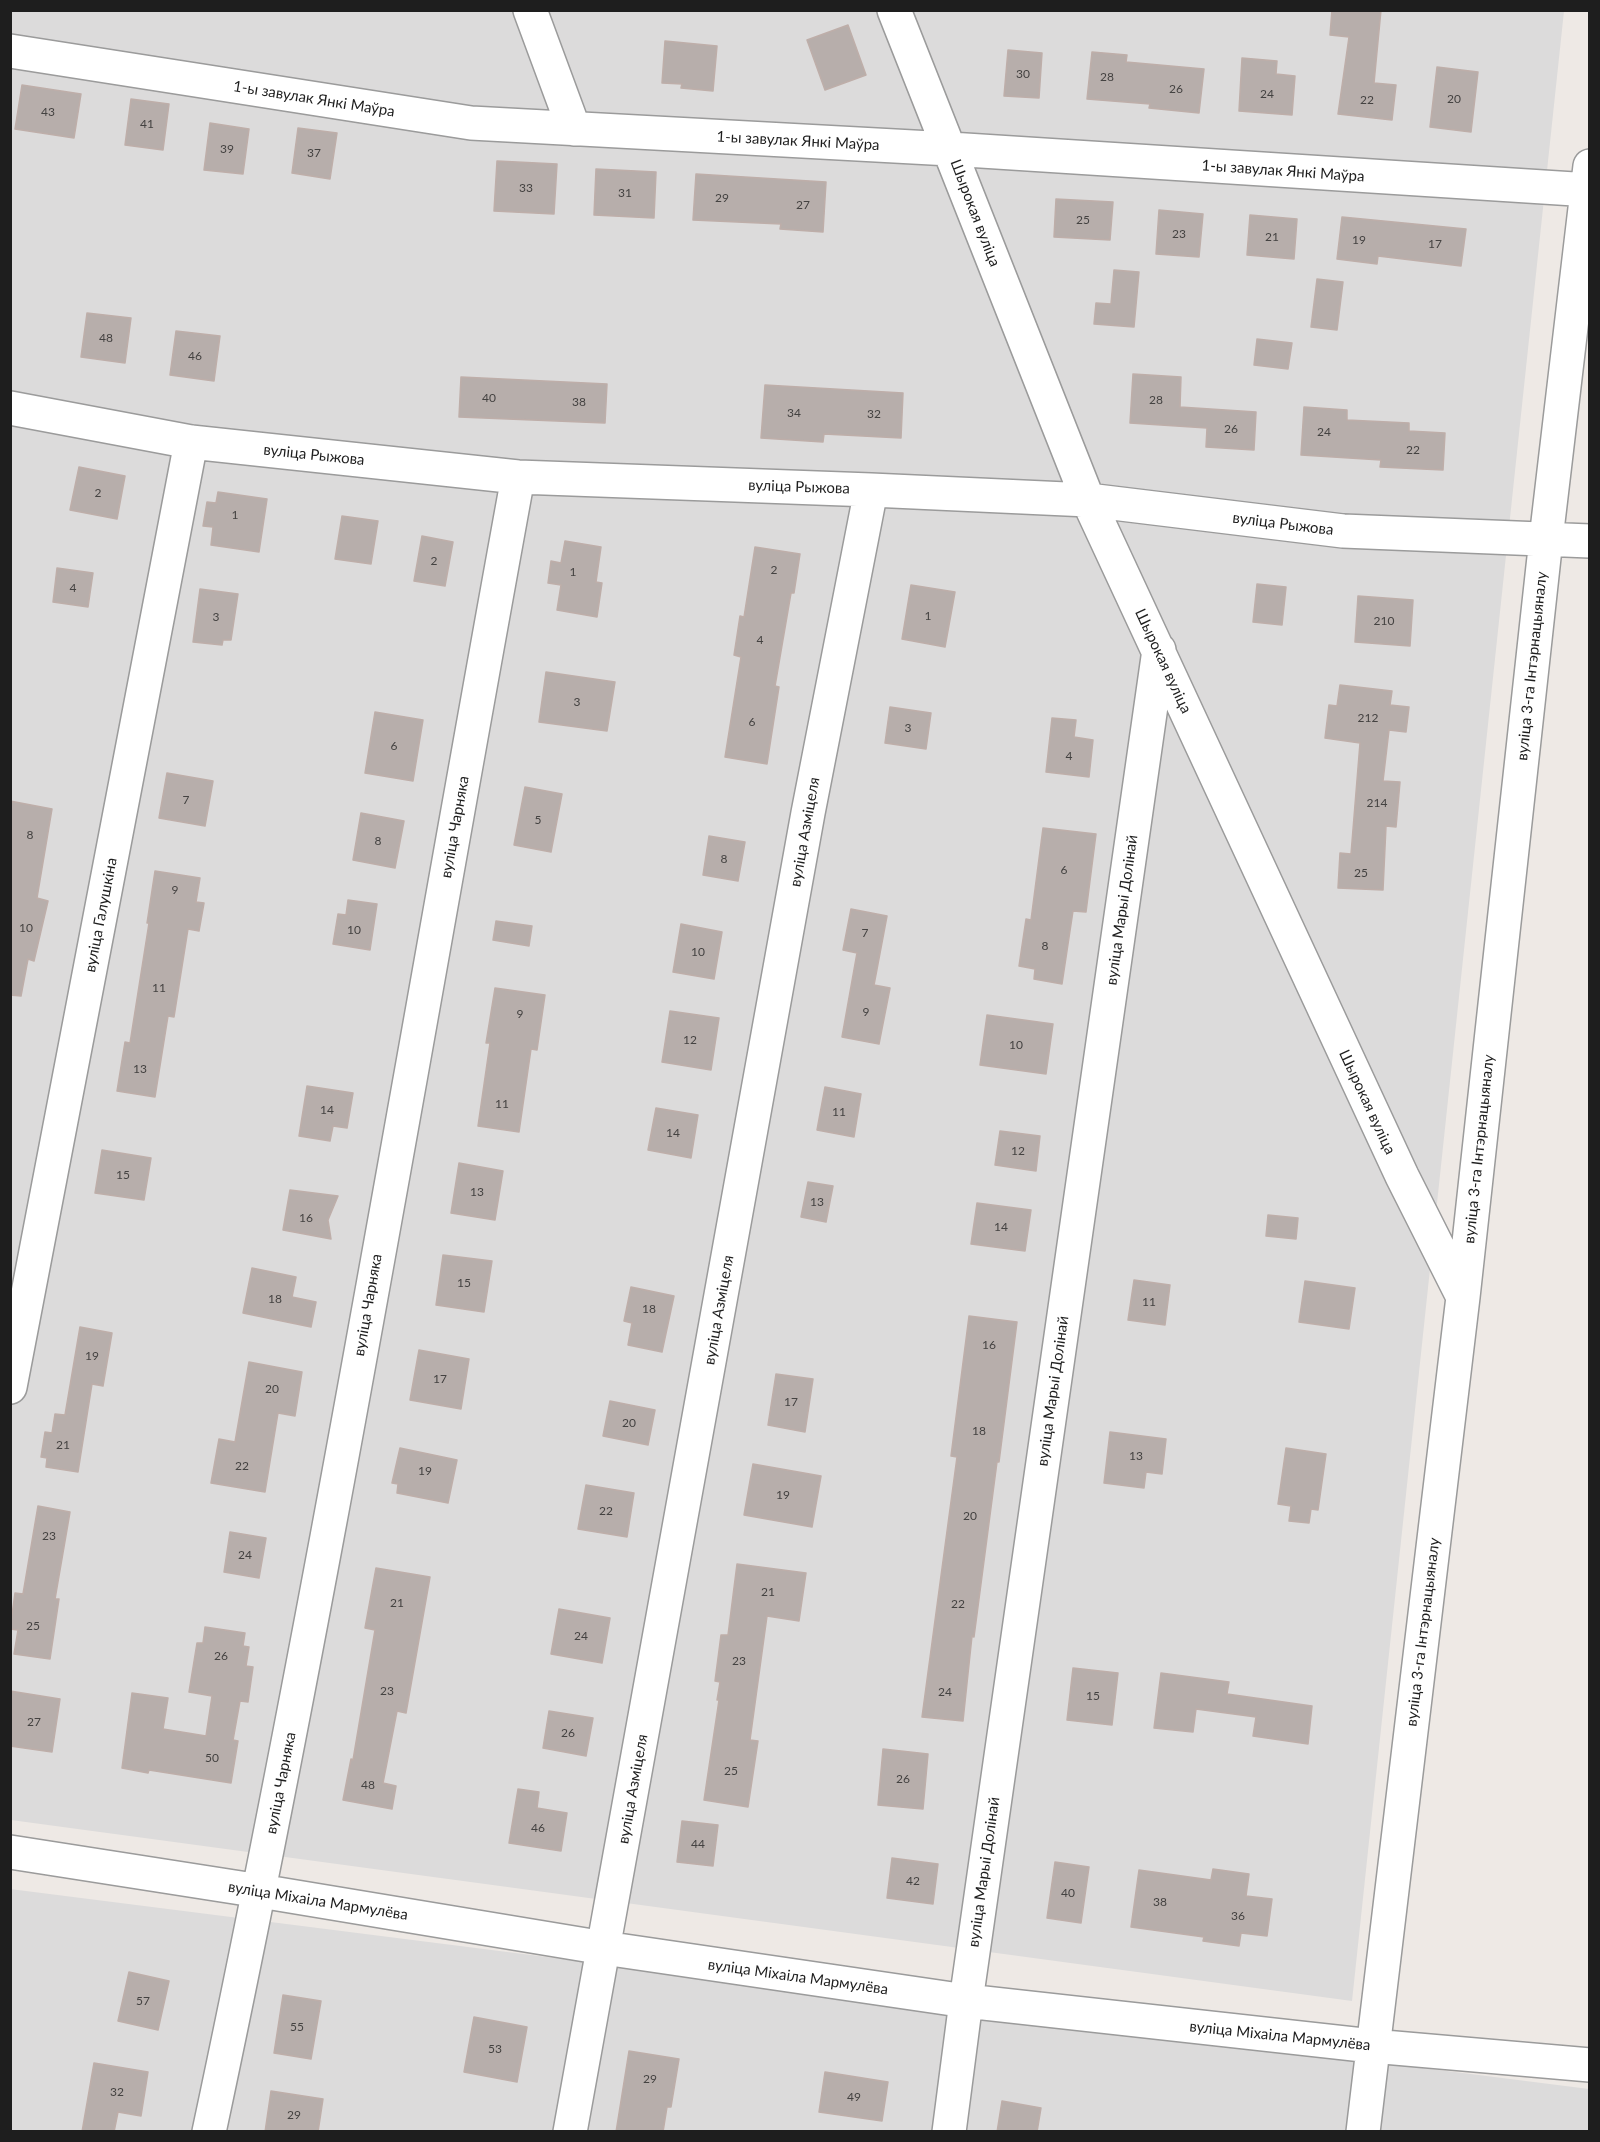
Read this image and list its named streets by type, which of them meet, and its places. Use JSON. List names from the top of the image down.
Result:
{
  "streets": {
    "street": [
      "1-ы завулак Янкі Маўра",
      "Шырокая вуліца",
      "вуліца Рыжова",
      "вуліца 3-га Інтэрнацыяналу",
      "вуліца Чарняка",
      "вуліца Азміцеля",
      "вуліца Марыі Долінай",
      "вуліца Галушкіна",
      "вуліца Міхаіла Мармулёва"
    ]
  },
  "crossings": [
    ["1-ы завулак Янкі Маўра", "Шырокая вуліца"],
    ["1-ы завулак Янкі Маўра", "вуліца 3-га Інтэрнацыяналу"],
    ["Шырокая вуліца", "вуліца Рыжова"],
    ["Шырокая вуліца", "вуліца 3-га Інтэрнацыяналу"],
    ["Шырокая вуліца", "вуліца Марыі Долінай"],
    ["вуліца Рыжова", "вуліца 3-га Інтэрнацыяналу"],
    ["вуліца Рыжова", "вуліца Чарняка"],
    ["вуліца Рыжова", "вуліца Азміцеля"],
    ["вуліца Рыжова", "вуліца Галушкіна"],
    ["вуліца 3-га Інтэрнацыяналу", "вуліца Міхаіла Мармулёва"],
    ["вуліца Чарняка", "вуліца Міхаіла Мармулёва"],
    ["вуліца Азміцеля", "вуліца Міхаіла Мармулёва"],
    ["вуліца Марыі Долінай", "вуліца Міхаіла Мармулёва"]
  ],
  "house_numbers": [
    "30",
    "28",
    "26",
    "24",
    "20",
    "22",
    "43",
    "41",
    "39",
    "37",
    "33",
    "31",
    "29",
    "27",
    "25",
    "23",
    "21",
    "19",
    "17",
    "48",
    "46",
    "40",
    "28",
    "38",
    "34",
    "32",
    "26",
    "24",
    "22",
    "2",
    "1",
    "2",
    "2",
    "1",
    "4",
    "1",
    "3",
    "210",
    "4",
    "3",
    "212",
    "6",
    "3",
    "6",
    "4",
    "7",
    "214",
    "5",
    "8",
    "8",
    "8",
    "6",
    "25",
    "9",
    "10",
    "10",
    "7",
    "8",
    "10",
    "11",
    "9",
    "9",
    "12",
    "10",
    "13",
    "11",
    "14",
    "11",
    "14",
    "12",
    "15",
    "13",
    "13",
    "16",
    "14",
    "15",
    "18",
    "11",
    "18",
    "16",
    "19",
    "17",
    "20",
    "17",
    "20",
    "18",
    "21",
    "13",
    "22",
    "19",
    "19",
    "22",
    "20",
    "23",
    "24",
    "21",
    "21",
    "22",
    "25",
    "24",
    "26",
    "23",
    "23",
    "24",
    "15",
    "27",
    "26",
    "50",
    "25",
    "26",
    "48",
    "46",
    "44",
    "42",
    "40",
    "38",
    "36",
    "57",
    "55",
    "53",
    "29",
    "32",
    "49",
    "29"
  ]
}
